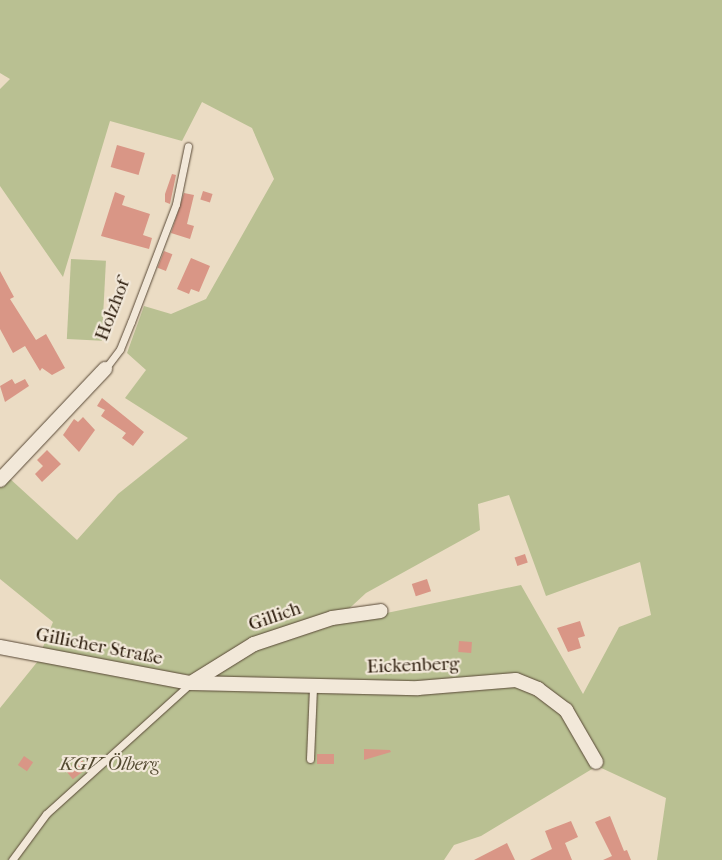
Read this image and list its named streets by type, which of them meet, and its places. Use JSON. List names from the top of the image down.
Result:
{
  "streets": {
    "street": [
      "Holzhof",
      "Gillich",
      "Gillicher Straße",
      "Eickenberg"
    ]
  },
  "crossings": [
    ["Gillich", "Gillicher Straße"],
    ["Gillich", "Eickenberg"],
    ["Gillicher Straße", "Eickenberg"]
  ],
  "parks": ["KGV Ölberg"]
}
